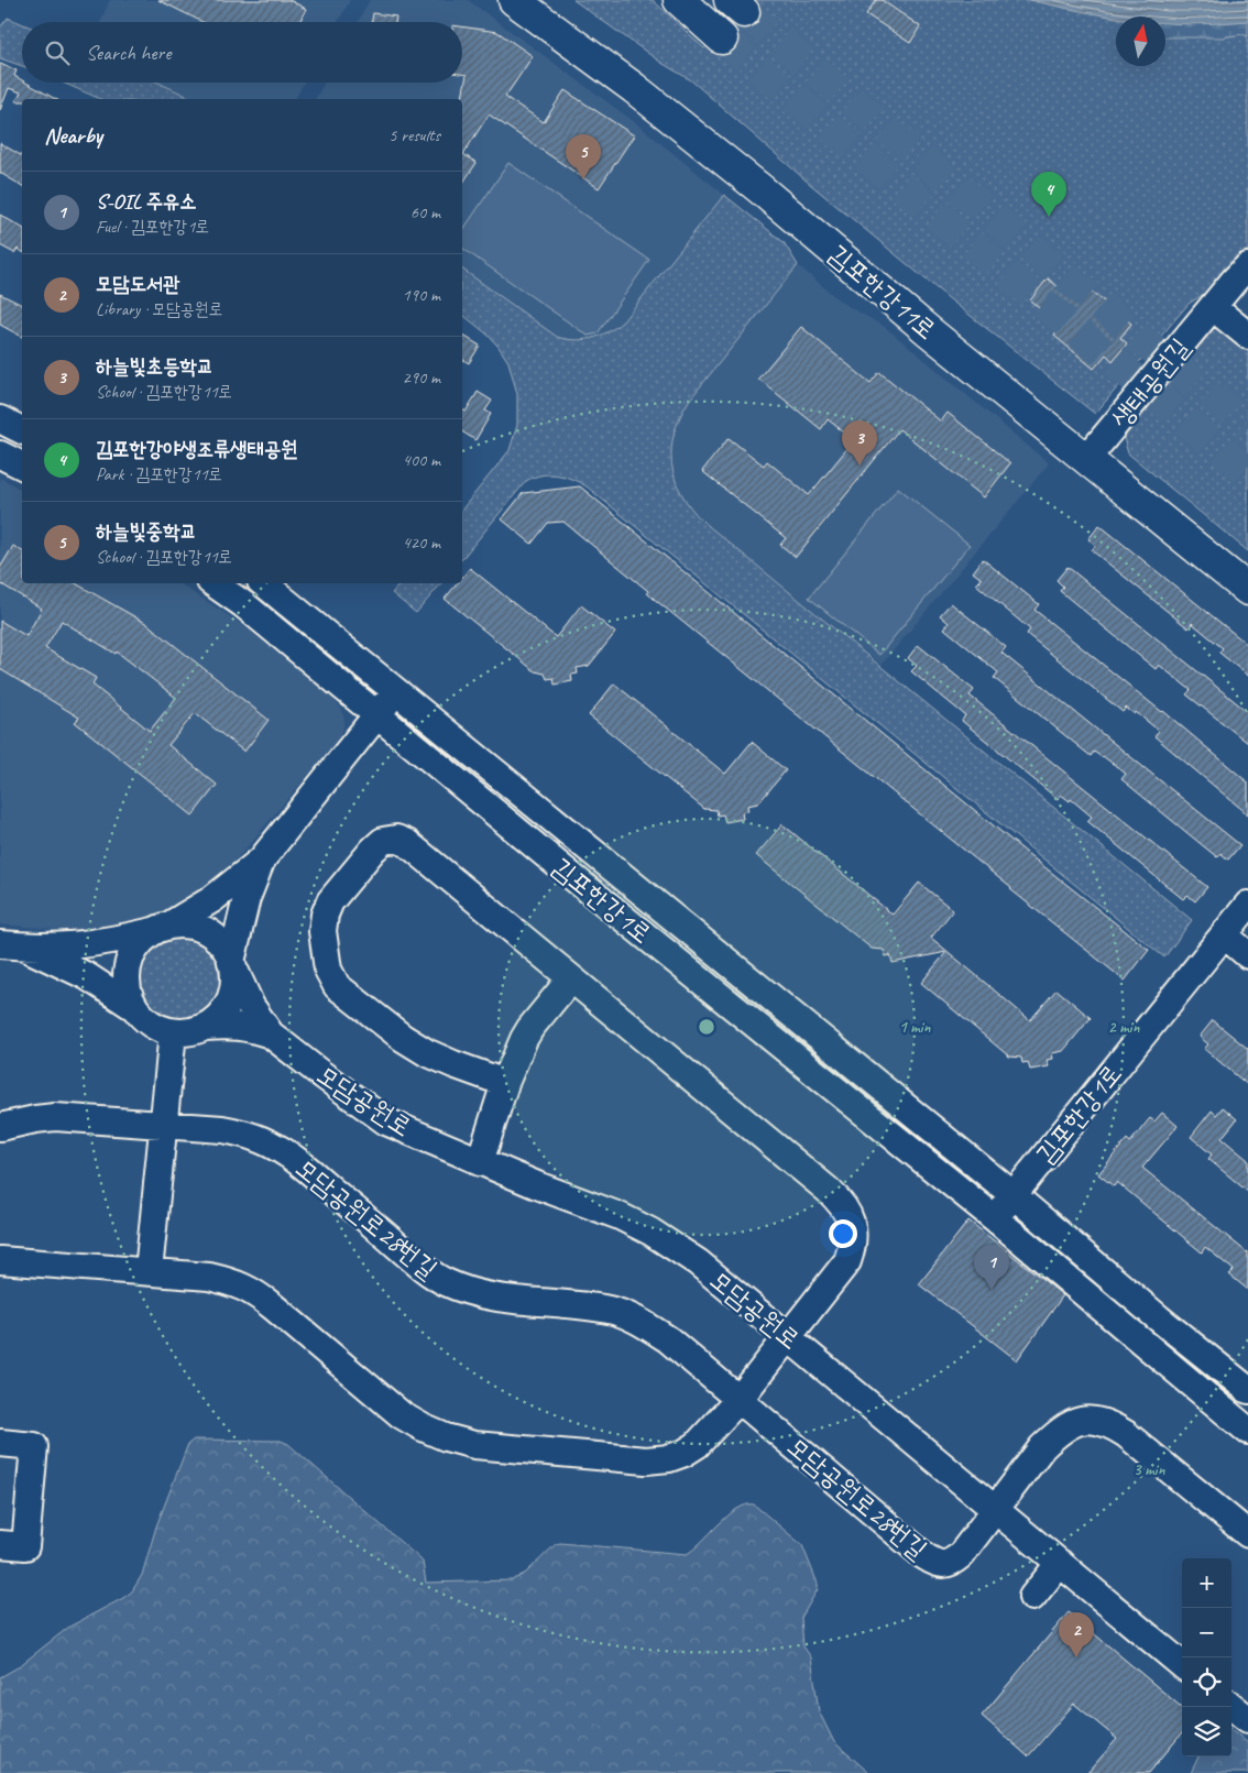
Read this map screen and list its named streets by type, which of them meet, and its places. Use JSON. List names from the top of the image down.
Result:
{
  "streets": {
    "main road": ["김포한강11로"],
    "street": [
      "생태공원길",
      "김포한강1로",
      "모담공원로",
      "모담공원로28번길"
    ]
  },
  "crossings": [
    ["김포한강11로", "생태공원길"],
    ["모담공원로", "모담공원로28번길"]
  ],
  "north": "top",
  "page": {
    "search": "Search here",
    "heading": ["Nearby", "5 results"],
    "pins": [
      "5",
      "4",
      "3",
      "1",
      "2"
    ],
    "list": [
      {
        "mark": "1",
        "name": "S-OIL 주유소",
        "note": "Fuel · 김포한강1로",
        "value": "60 m"
      },
      {
        "mark": "2",
        "name": "모담도서관",
        "note": "Library · 모담공원로",
        "value": "190 m"
      },
      {
        "mark": "3",
        "name": "하늘빛초등학교",
        "note": "School · 김포한강11로",
        "value": "290 m"
      },
      {
        "mark": "4",
        "name": "김포한강야생조류생태공원",
        "note": "Park · 김포한강11로",
        "value": "400 m"
      },
      {
        "mark": "5",
        "name": "하늘빛중학교",
        "note": "School · 김포한강11로",
        "value": "420 m"
      }
    ],
    "map_buttons": ["+", "−"]
  },
  "rings": ["1 min", "2 min", "3 min"]
}
